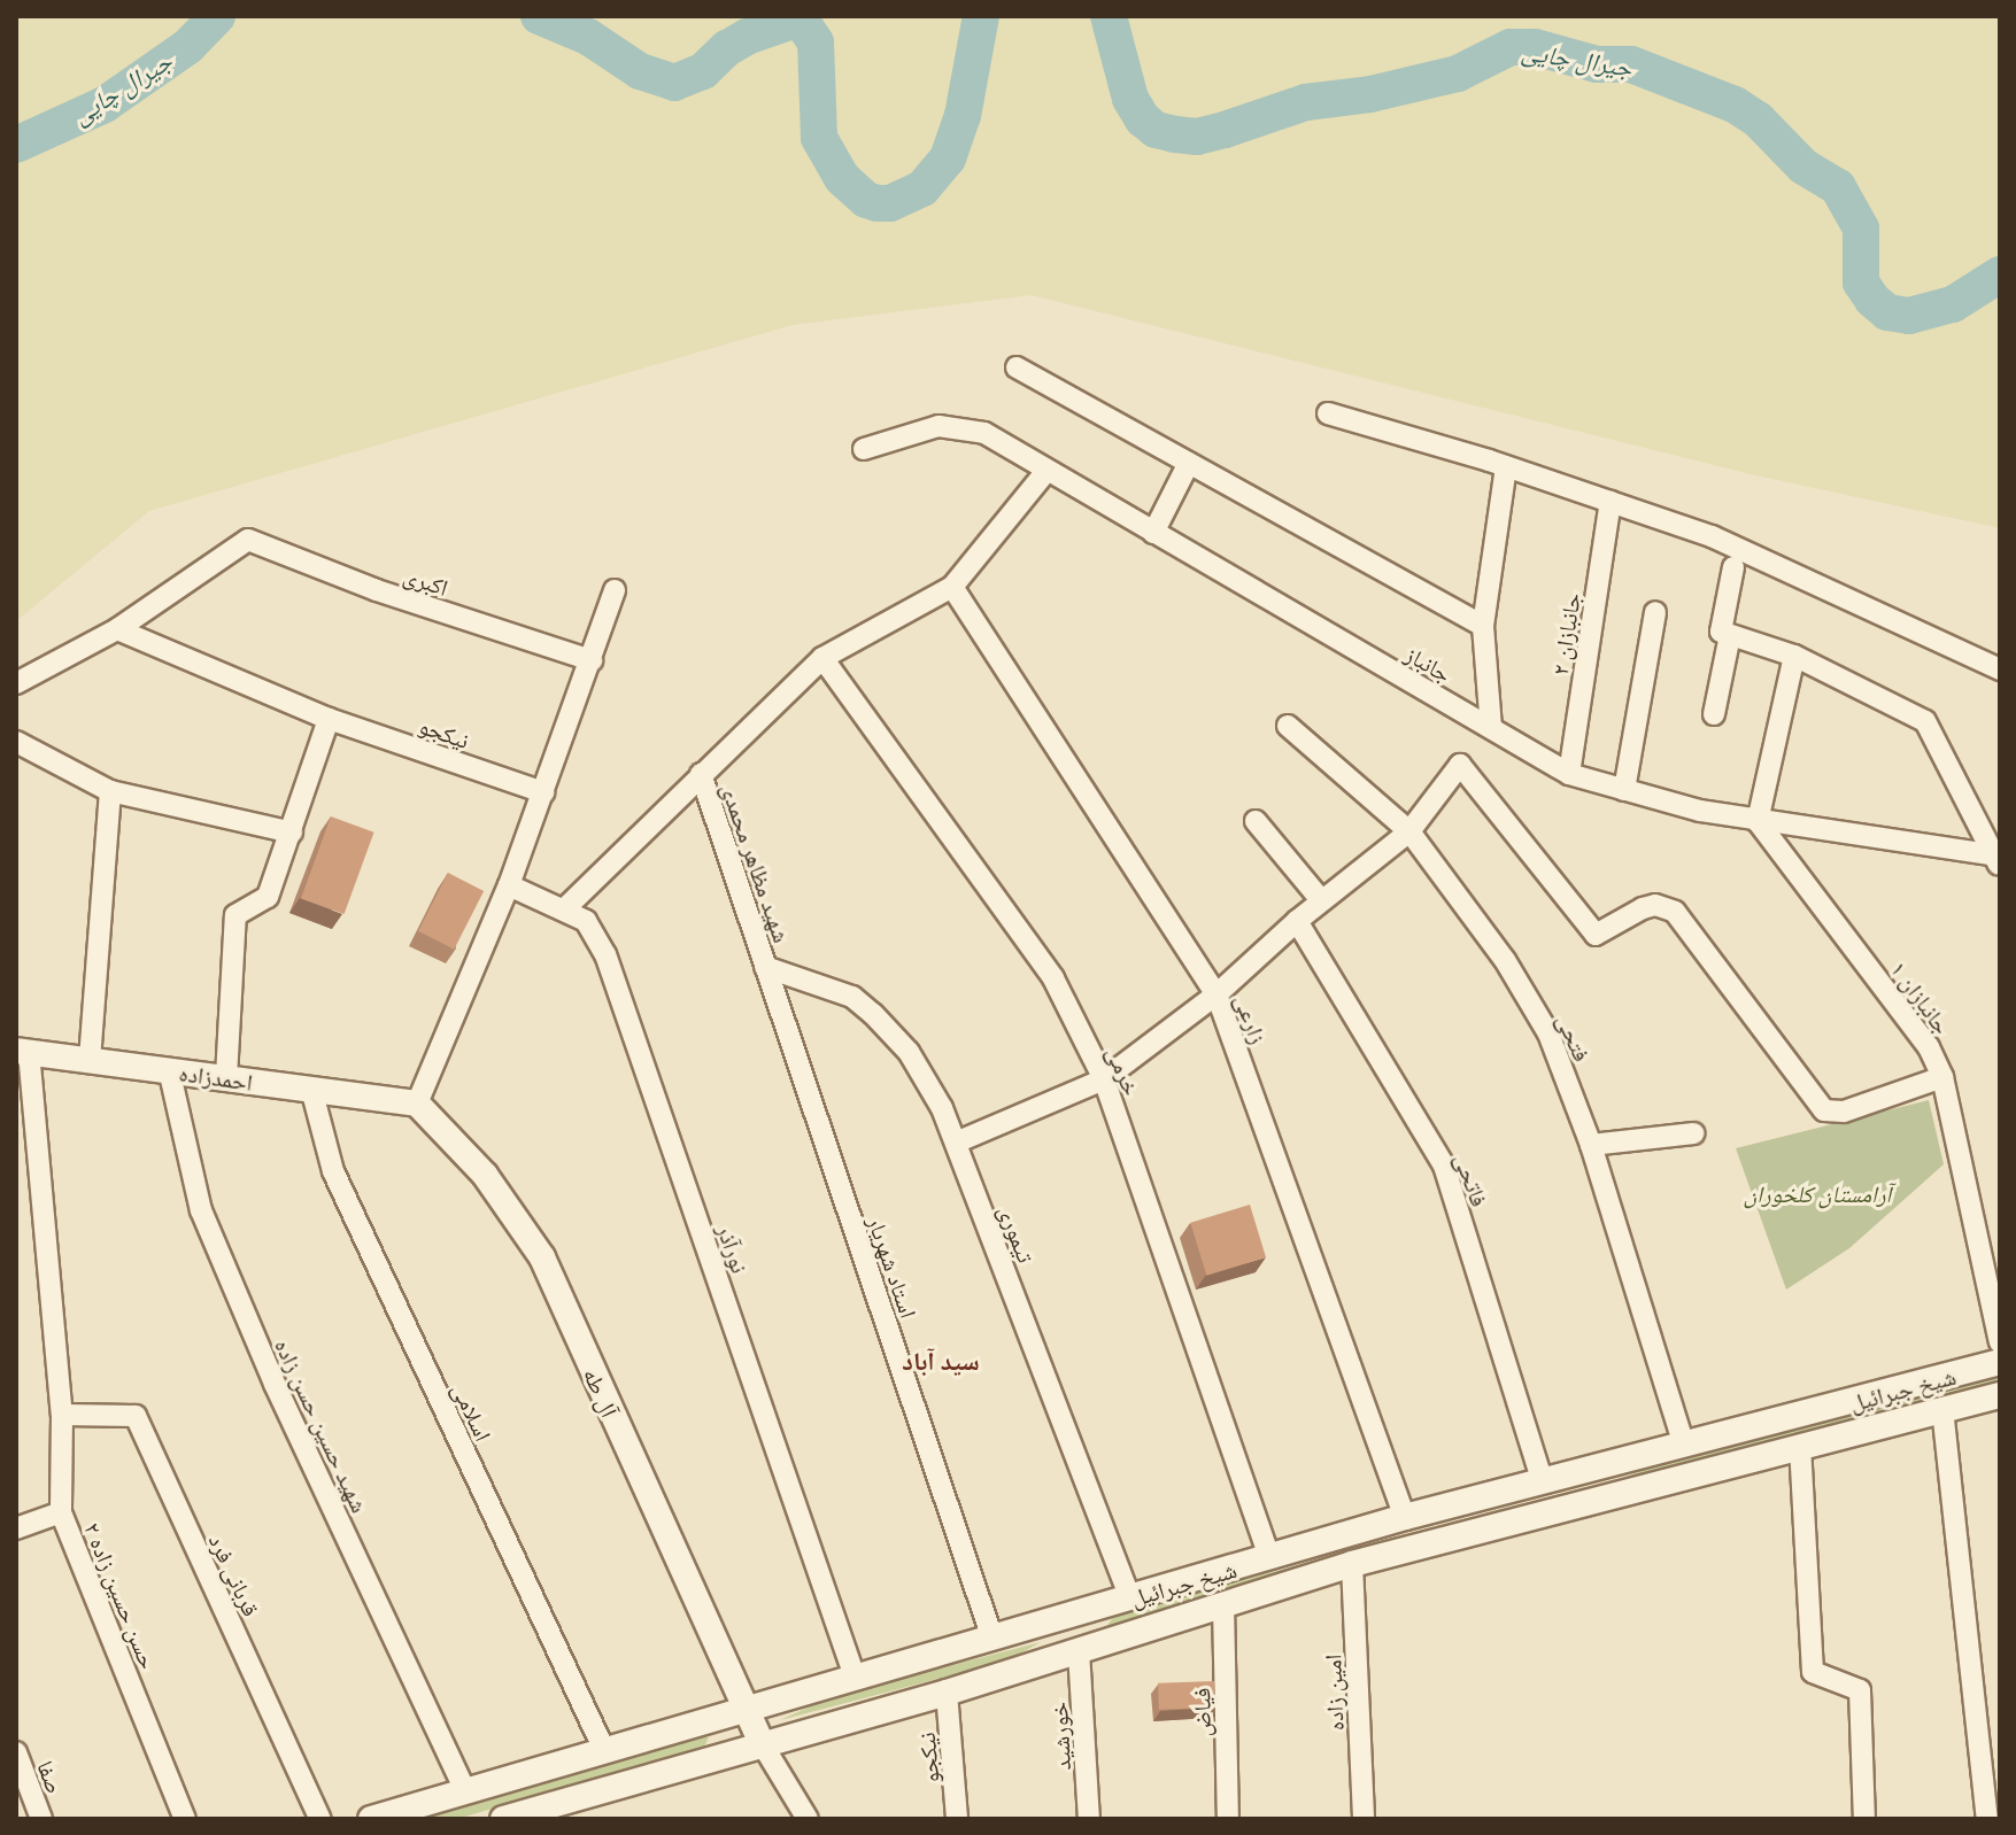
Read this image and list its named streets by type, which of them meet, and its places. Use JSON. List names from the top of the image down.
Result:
{
  "streets": {
    "street": [
      "اکبری",
      "جانبازان ۲",
      "جانباز",
      "نیکجو",
      "شهید مظاهر محمدی",
      "جانبازان ۱",
      "زارعی",
      "فتحی",
      "خرمی",
      "احمدزاده",
      "فاتحی",
      "تیموری",
      "نورآذر",
      "استاد شهریار",
      "شیخ جبرائیل",
      "آل طه",
      "اسلامی",
      "شهید حسین حسن زاده",
      "قربانی فرد",
      "حسن حسین زاده ۲",
      "امین زاده",
      "فیاض",
      "خورشید",
      "صفا"
    ]
  },
  "crossings": [
    ["اکبری", "نیکجو"],
    ["جانبازان ۲", "جانباز"],
    ["جانباز", "جانبازان ۱"],
    ["نیکجو", "شیخ جبرائیل"],
    ["شهید مظاهر محمدی", "تیموری"],
    ["شهید مظاهر محمدی", "استاد شهریار"],
    ["زارعی", "شیخ جبرائیل"],
    ["فتحی", "شیخ جبرائیل"],
    ["خرمی", "شیخ جبرائیل"],
    ["احمدزاده", "آل طه"],
    ["احمدزاده", "اسلامی"],
    ["احمدزاده", "شهید حسین حسن زاده"],
    ["احمدزاده", "حسن حسین زاده ۲"],
    ["فاتحی", "شیخ جبرائیل"],
    ["تیموری", "استاد شهریار"],
    ["تیموری", "شیخ جبرائیل"],
    ["نورآذر", "شیخ جبرائیل"],
    ["استاد شهریار", "شیخ جبرائیل"],
    ["شیخ جبرائیل", "آل طه"],
    ["شیخ جبرائیل", "اسلامی"],
    ["شیخ جبرائیل", "شهید حسین حسن زاده"],
    ["شیخ جبرائیل", "امین زاده"],
    ["شیخ جبرائیل", "فیاض"],
    ["شیخ جبرائیل", "خورشید"],
    ["قربانی فرد", "حسن حسین زاده ۲"]
  ],
  "districts": ["سید آباد"],
  "water": ["جیرال چایی"],
  "parks": ["آرامستان کلخوران"]
}
